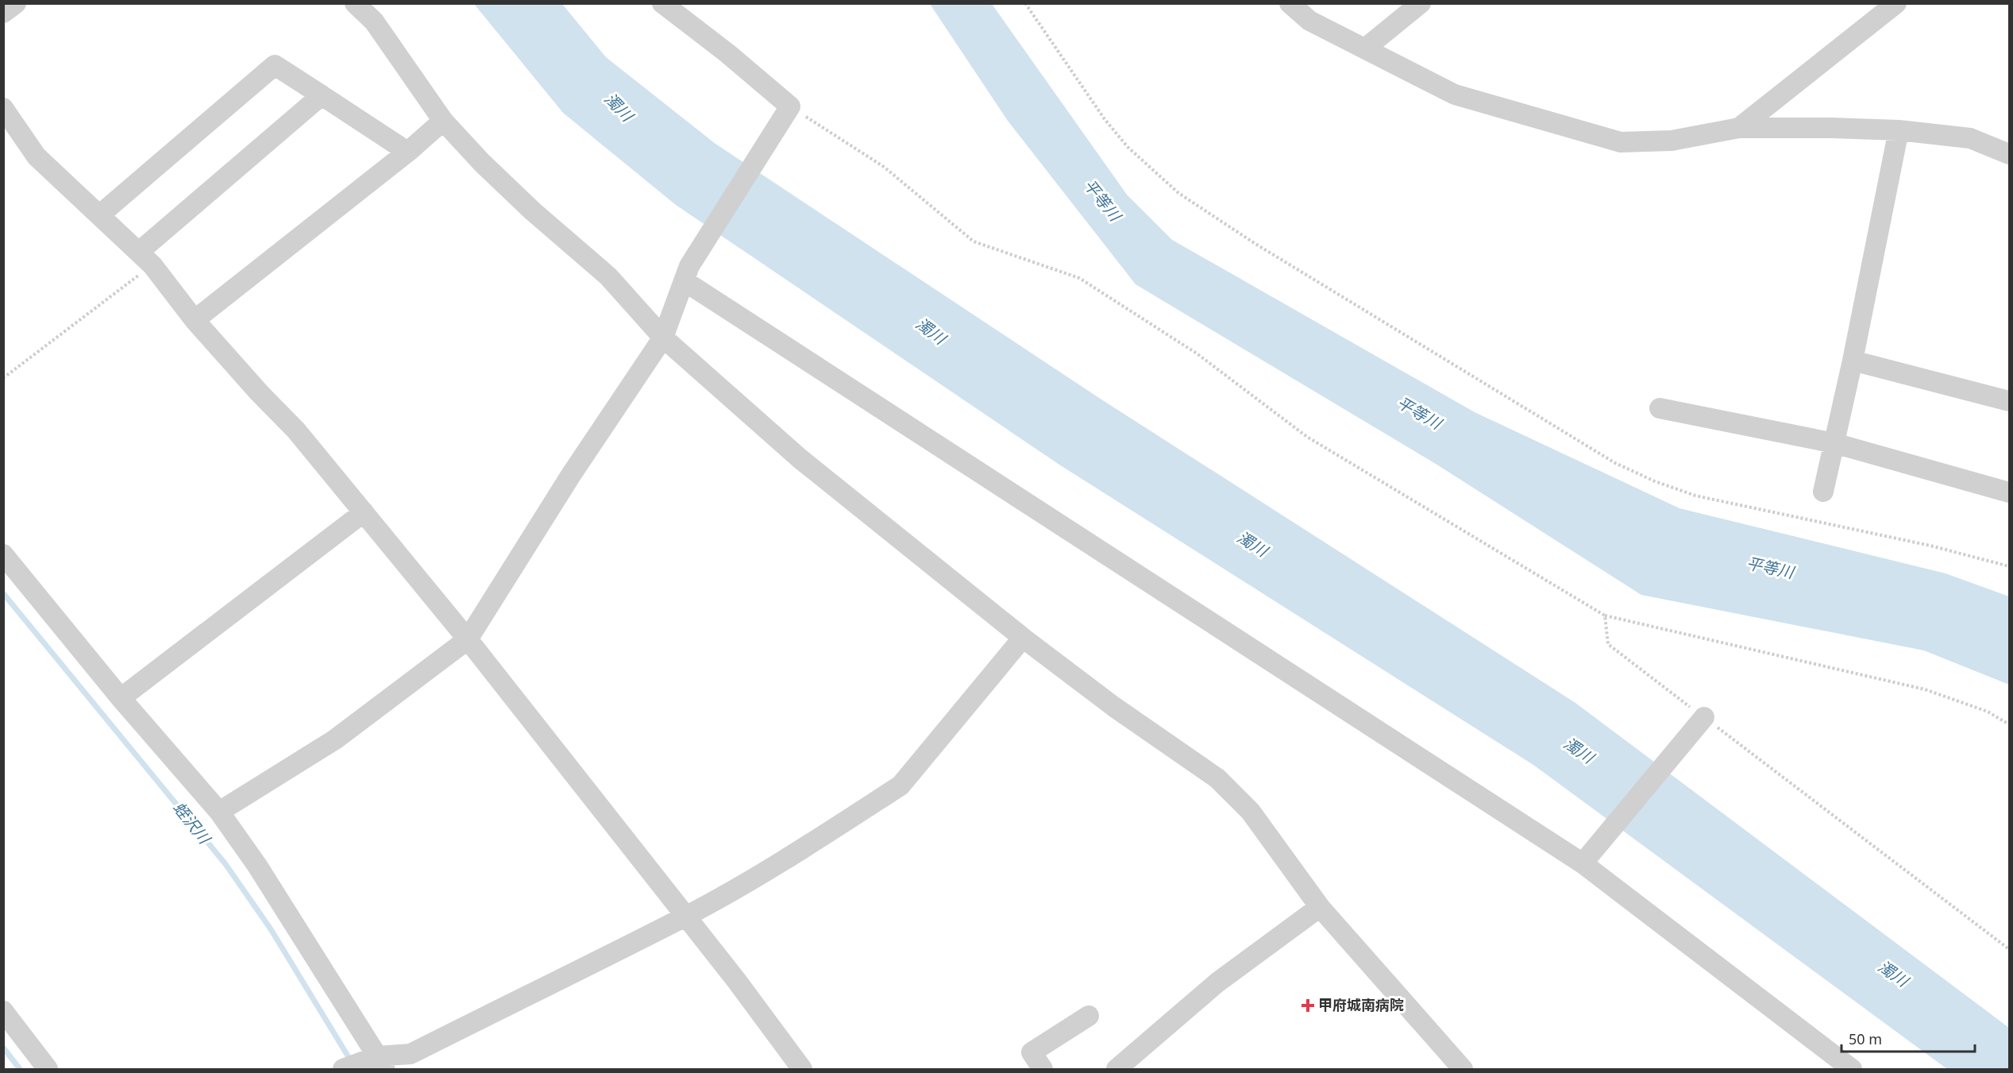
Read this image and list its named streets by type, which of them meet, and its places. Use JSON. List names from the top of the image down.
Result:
{
  "water": ["濁川", "平等川", "蛭沢川"],
  "places": {
    "health": ["甲府城南病院"]
  },
  "scale_bar": "50 m"
}
